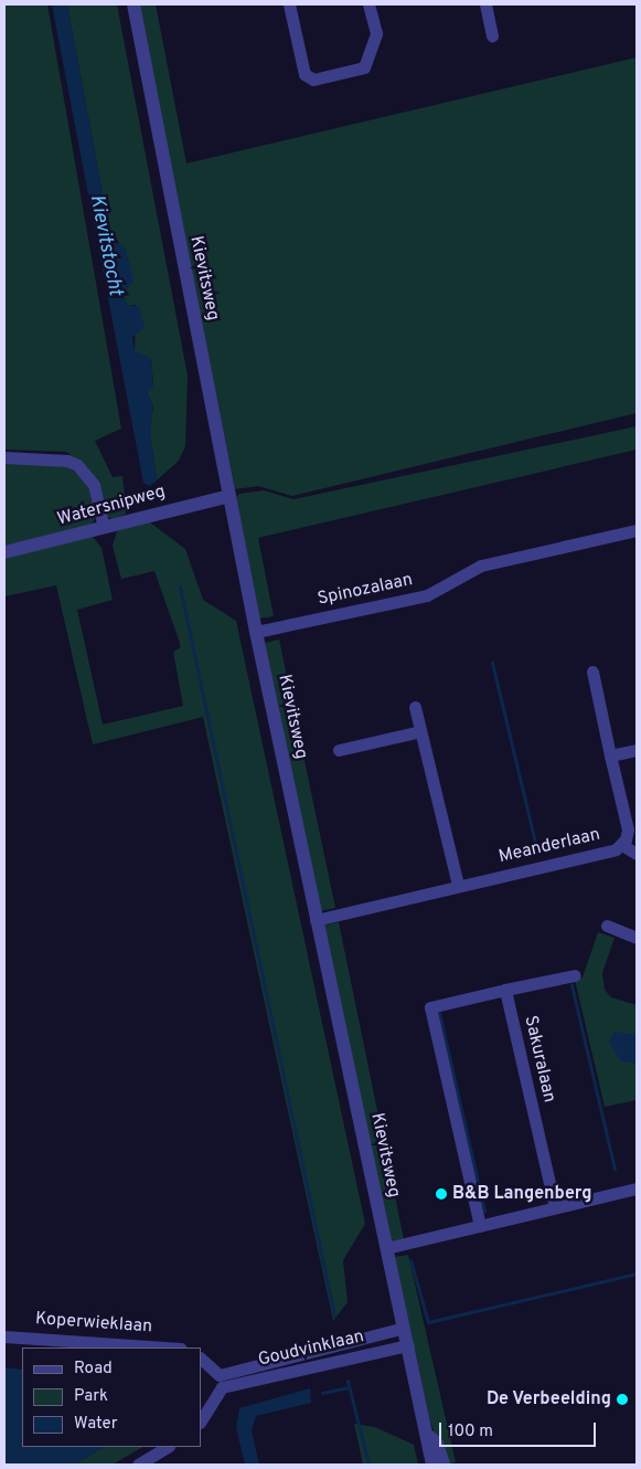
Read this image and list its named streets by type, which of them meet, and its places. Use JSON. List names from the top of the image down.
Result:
{
  "streets": {
    "street": [
      "Kievitsweg",
      "Watersnipweg",
      "Spinozalaan",
      "Meanderlaan",
      "Sakuralaan",
      "Koperwieklaan",
      "Goudvinklaan"
    ]
  },
  "crossings": [
    ["Kievitsweg", "Watersnipweg"],
    ["Kievitsweg", "Spinozalaan"],
    ["Kievitsweg", "Meanderlaan"],
    ["Kievitsweg", "Goudvinklaan"]
  ],
  "water": ["Kievitstocht"],
  "places": ["B&B Langenberg", "De Verbeelding"],
  "legend": ["Road", "Park", "Water"],
  "scale_bar": "100 m"
}
